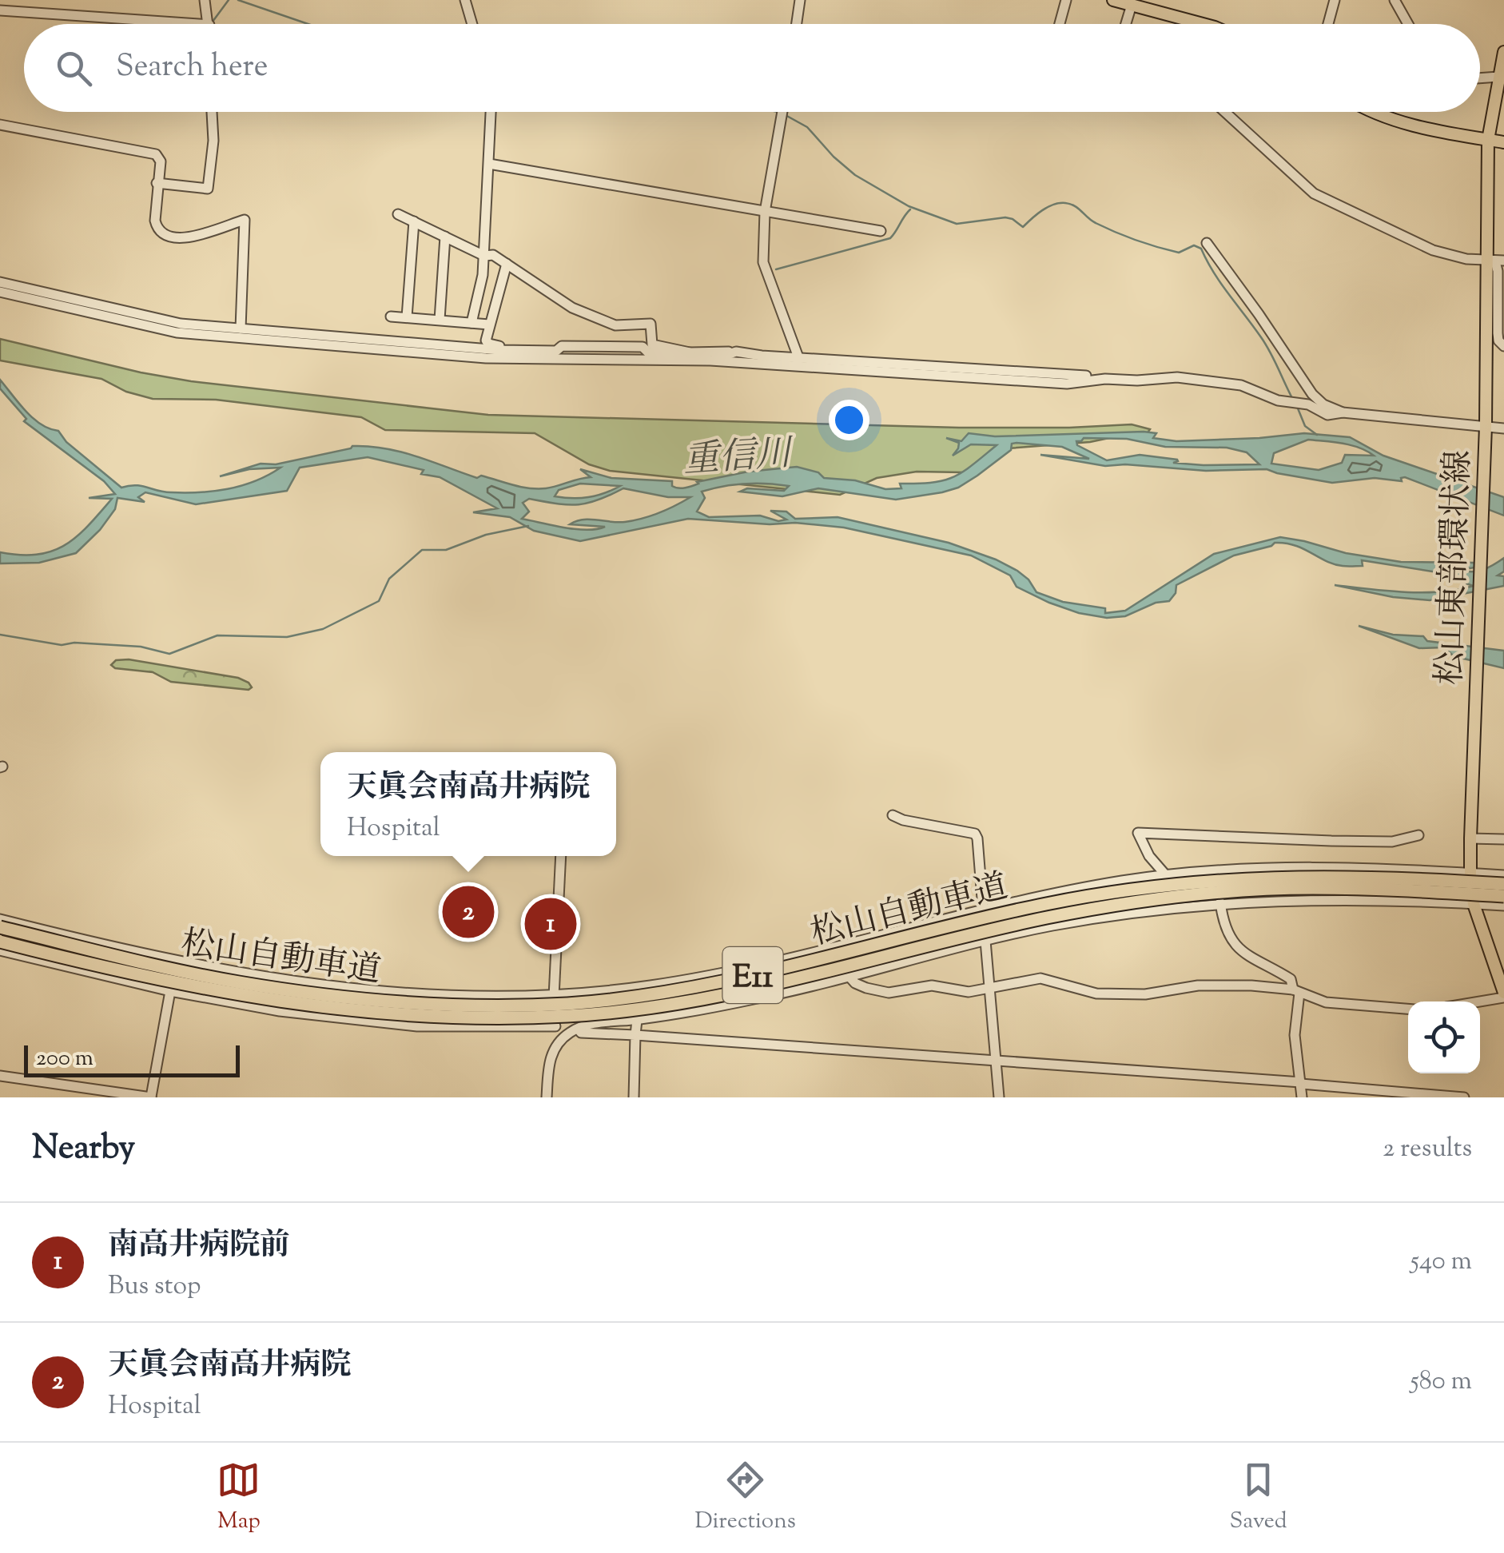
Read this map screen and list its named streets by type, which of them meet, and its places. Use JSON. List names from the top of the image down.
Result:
{
  "streets": {
    "highway": ["松山自動車道", "E11"],
    "main road": ["松山東部環状線"]
  },
  "water": ["重信川"],
  "scale_bar": "200 m",
  "page": {
    "search": "Search here",
    "popup": ["天眞会南高井病院", "Hospital"],
    "pins": ["2", "1"],
    "scale": "200 m",
    "heading": ["Nearby", "2 results"],
    "list": [
      {
        "mark": "1",
        "name": "南高井病院前",
        "note": "Bus stop",
        "value": "540 m"
      },
      {
        "mark": "2",
        "name": "天眞会南高井病院",
        "note": "Hospital",
        "value": "580 m"
      }
    ],
    "nav": ["Map", "Directions", "Saved"]
  }
}
